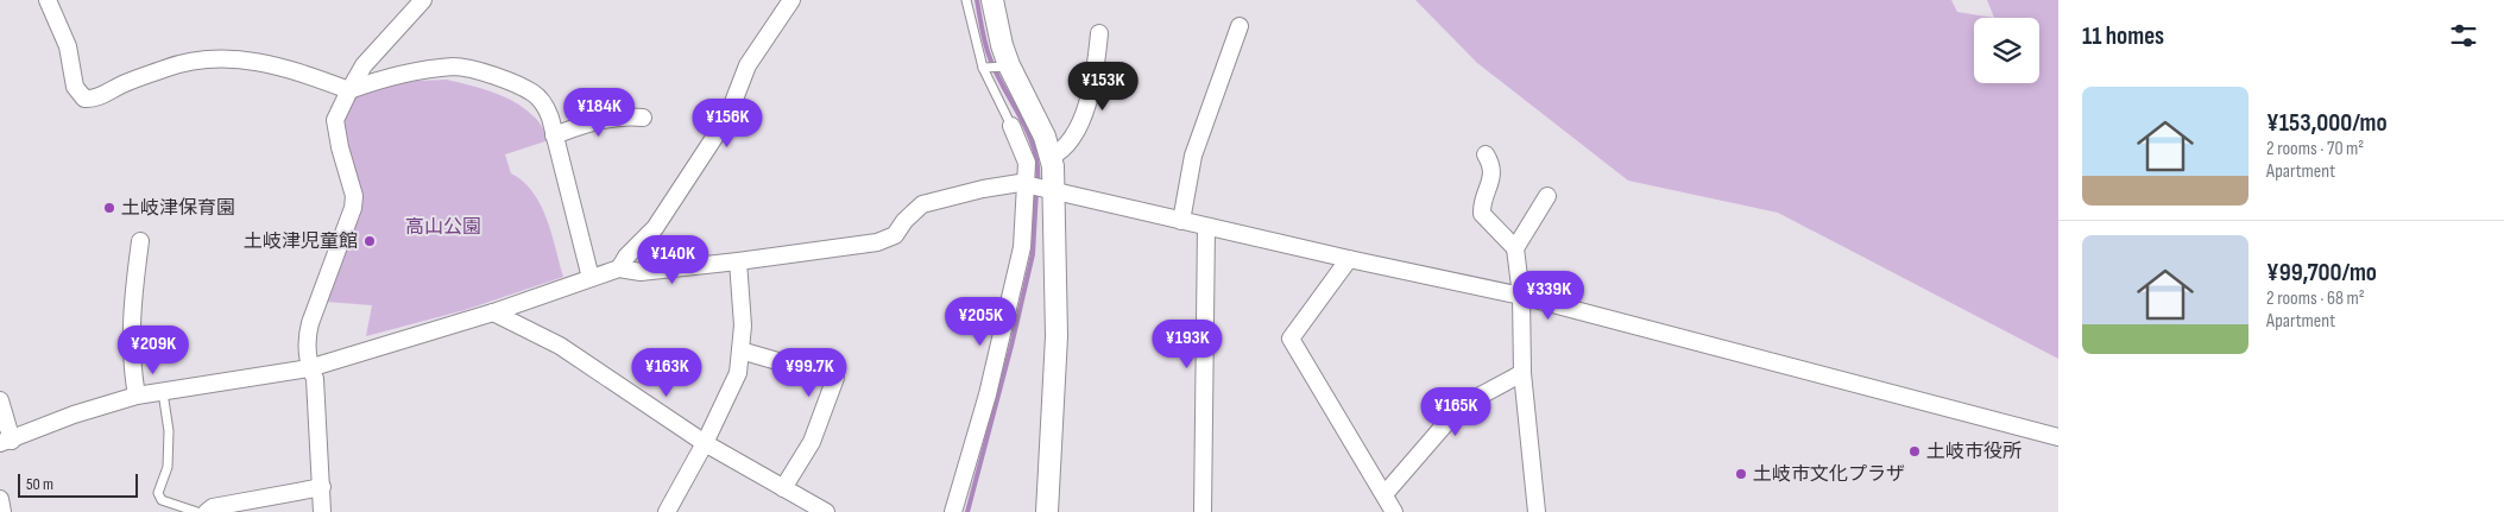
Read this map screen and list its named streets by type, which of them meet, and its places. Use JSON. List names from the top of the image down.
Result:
{
  "parks": ["高山公園"],
  "places": [
    "土岐津保育園",
    "土岐津児童館",
    "土岐市役所",
    "土岐市文化プラザ"
  ],
  "scale_bar": "50 m",
  "page": {
    "heading": "11 homes",
    "price": [
      "¥153K",
      "¥184K",
      "¥156K",
      "¥140K",
      "¥339K",
      "¥205K",
      "¥193K",
      "¥209K",
      "¥163K",
      "¥99.7K",
      "¥165K"
    ],
    "list": [
      {
        "name": "¥153,000/mo",
        "note": "2 rooms · 70 m² · Apartment"
      },
      {
        "name": "¥99,700/mo",
        "note": "2 rooms · 68 m² · Apartment"
      }
    ],
    "scale": "50 m"
  }
}
